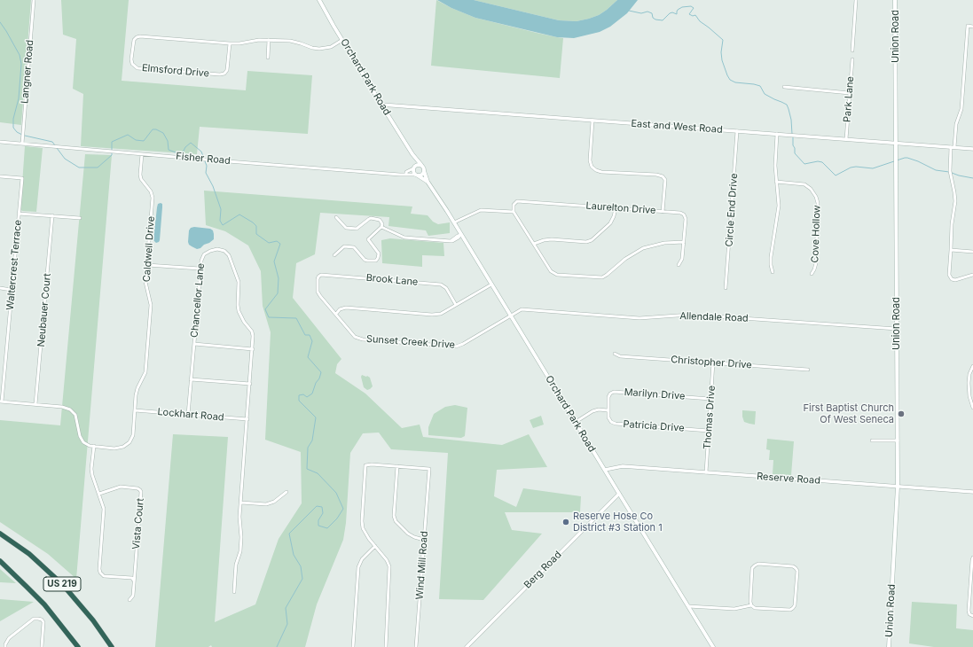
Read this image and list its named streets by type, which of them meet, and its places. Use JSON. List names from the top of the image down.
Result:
{
  "streets": {
    "highway": ["US 219"],
    "main road": ["Union Road", "Orchard Park Road"],
    "street": [
      "Elmsford Drive",
      "Langner Road",
      "Park Lane",
      "East and West Road",
      "Fisher Road",
      "Laurelton Drive",
      "Circle End Drive",
      "Cove Hollow",
      "Caldwell Drive",
      "Waltercrest Terrace",
      "Brook Lane",
      "Chancellor Lane",
      "Neubauer Court",
      "Allendale Road",
      "Sunset Creek Drive",
      "Christopher Drive",
      "Marilyn Drive",
      "Lockhart Road",
      "Thomas Drive",
      "Patricia Drive",
      "Reserve Road",
      "Vista Court",
      "Wind Mill Road",
      "Berg Road"
    ]
  },
  "crossings": [
    ["Union Road", "East and West Road"],
    ["Union Road", "Allendale Road"],
    ["Union Road", "Reserve Road"],
    ["Elmsford Drive", "Orchard Park Road"],
    ["Langner Road", "Fisher Road"],
    ["Orchard Park Road", "East and West Road"],
    ["Orchard Park Road", "Fisher Road"],
    ["Orchard Park Road", "Allendale Road"],
    ["Orchard Park Road", "Sunset Creek Drive"],
    ["Orchard Park Road", "Reserve Road"],
    ["Orchard Park Road", "Berg Road"],
    ["Park Lane", "East and West Road"],
    ["East and West Road", "Circle End Drive"],
    ["Fisher Road", "Caldwell Drive"],
    ["Caldwell Drive", "Neubauer Court"],
    ["Caldwell Drive", "Lockhart Road"],
    ["Brook Lane", "Sunset Creek Drive"],
    ["Chancellor Lane", "Lockhart Road"],
    ["Allendale Road", "Sunset Creek Drive"],
    ["Christopher Drive", "Thomas Drive"],
    ["Marilyn Drive", "Thomas Drive"],
    ["Marilyn Drive", "Patricia Drive"],
    ["Thomas Drive", "Patricia Drive"],
    ["Thomas Drive", "Reserve Road"]
  ],
  "places": ["First Baptist Church Of West Seneca", "Reserve Hose Co District #3 Station 1"]
}
